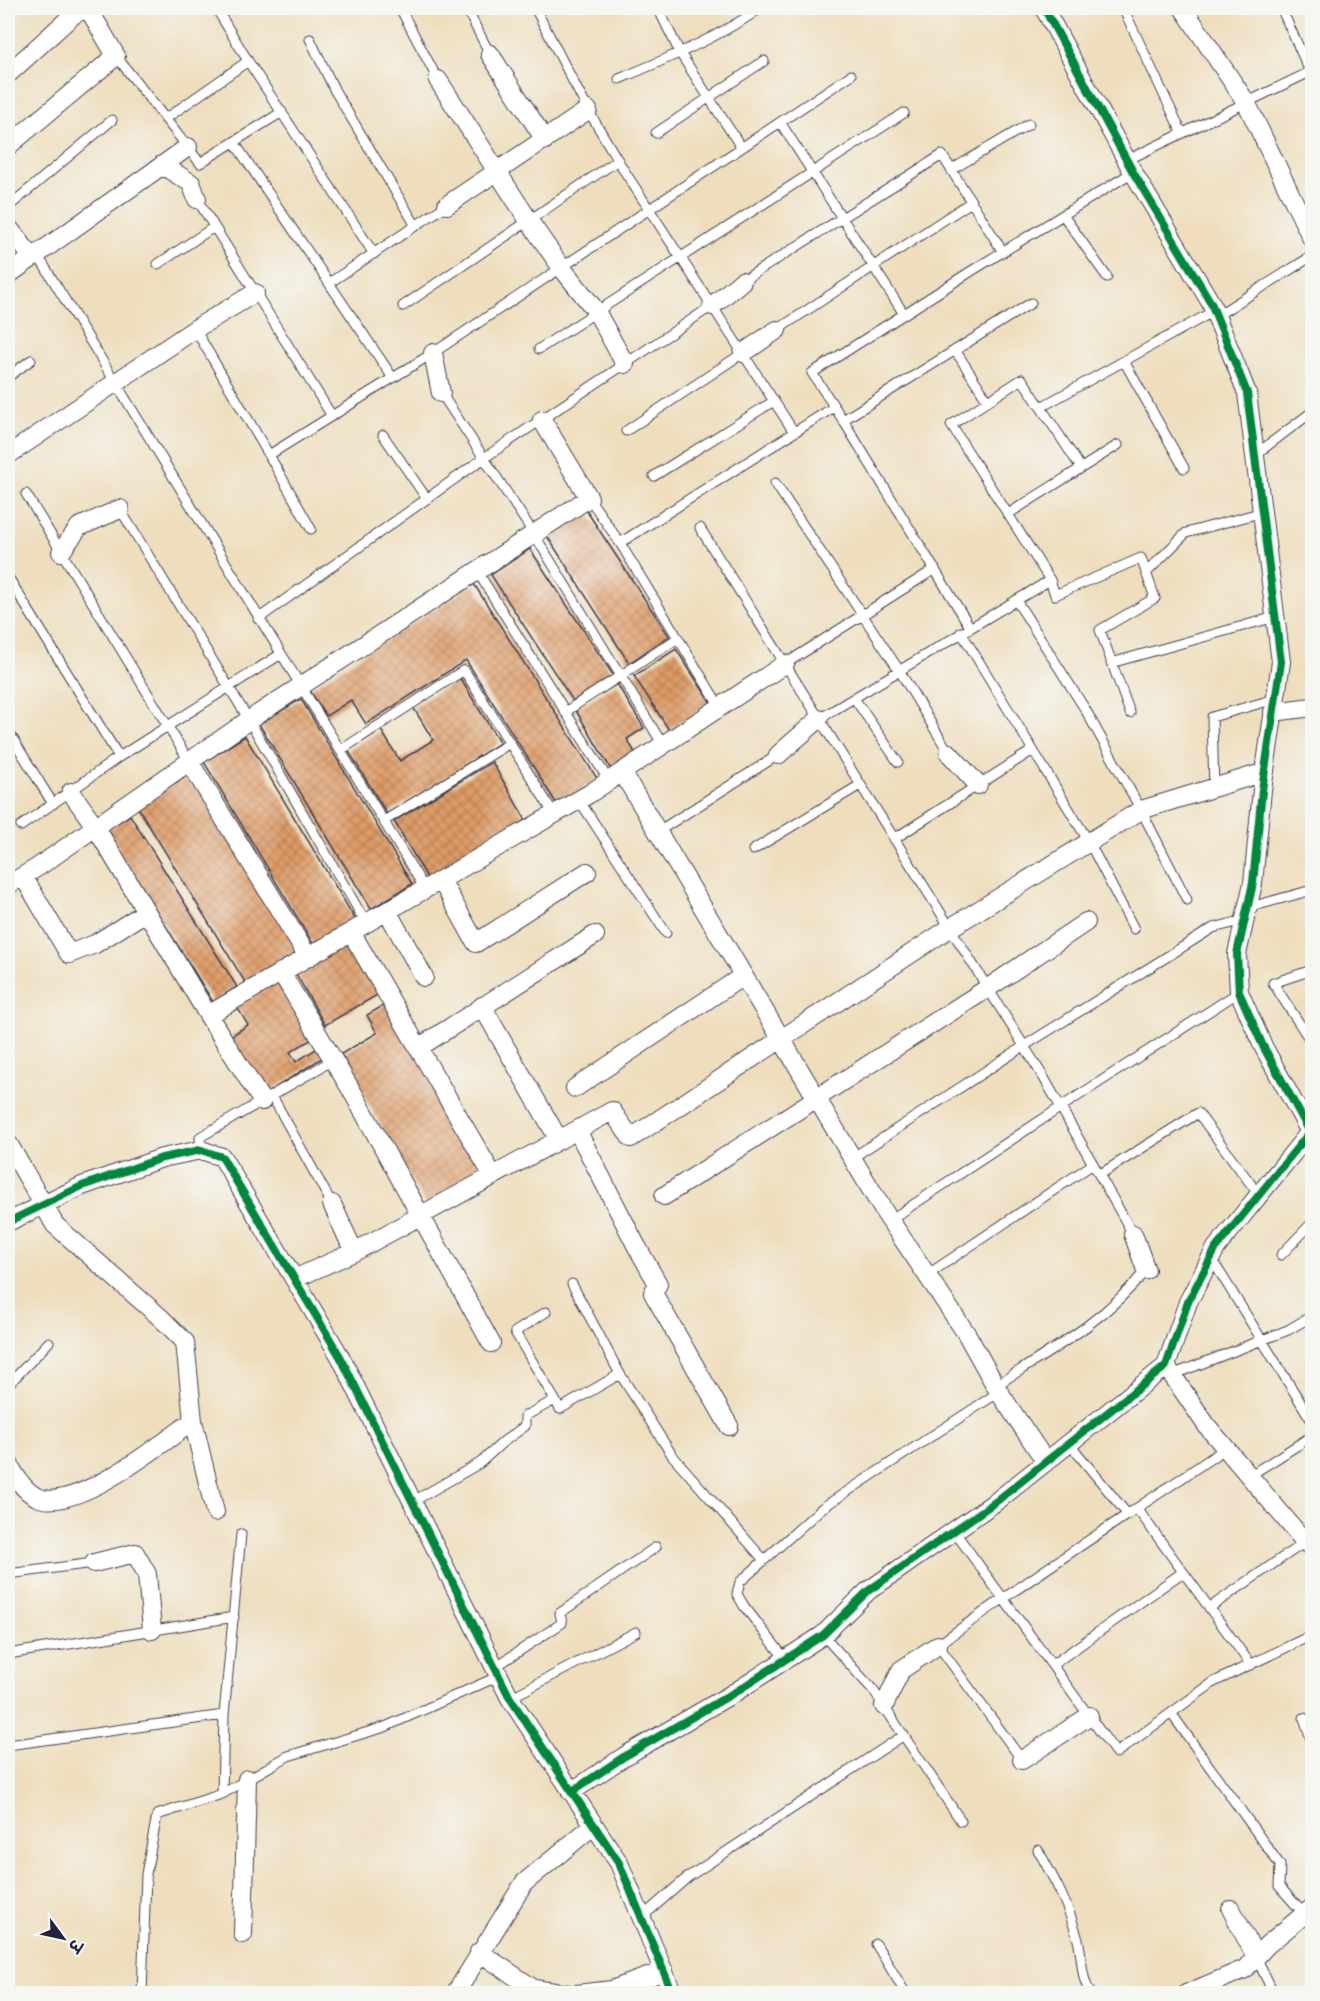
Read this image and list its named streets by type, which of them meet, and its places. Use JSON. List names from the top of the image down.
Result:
{
  "north": "bottom right"
}
